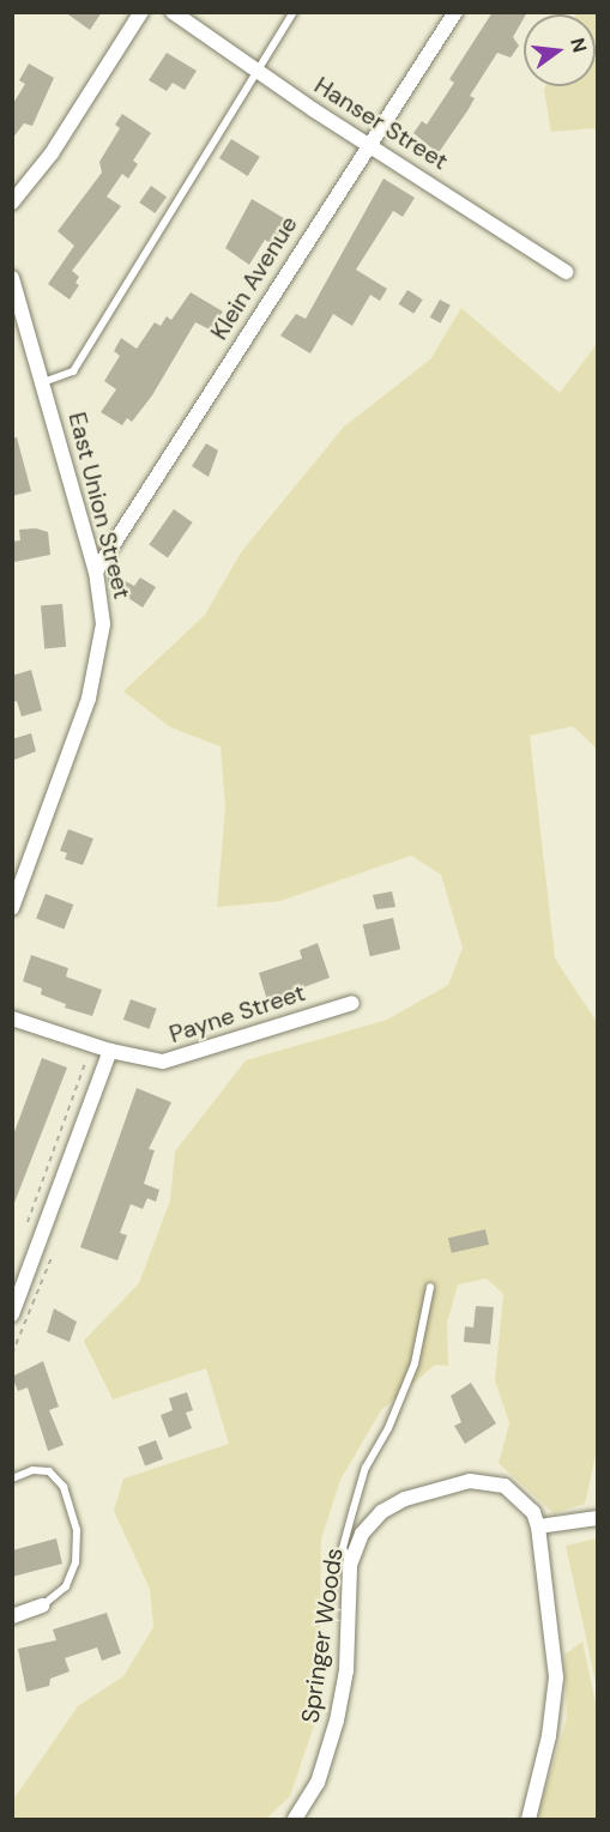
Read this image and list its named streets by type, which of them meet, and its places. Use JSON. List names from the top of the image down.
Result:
{
  "streets": {
    "street": [
      "Hanser Street",
      "Klein Avenue",
      "East Union Street",
      "Payne Street",
      "Springer Woods"
    ]
  },
  "crossings": [
    ["Hanser Street", "Klein Avenue"],
    ["Klein Avenue", "East Union Street"]
  ],
  "north": "right"
}
